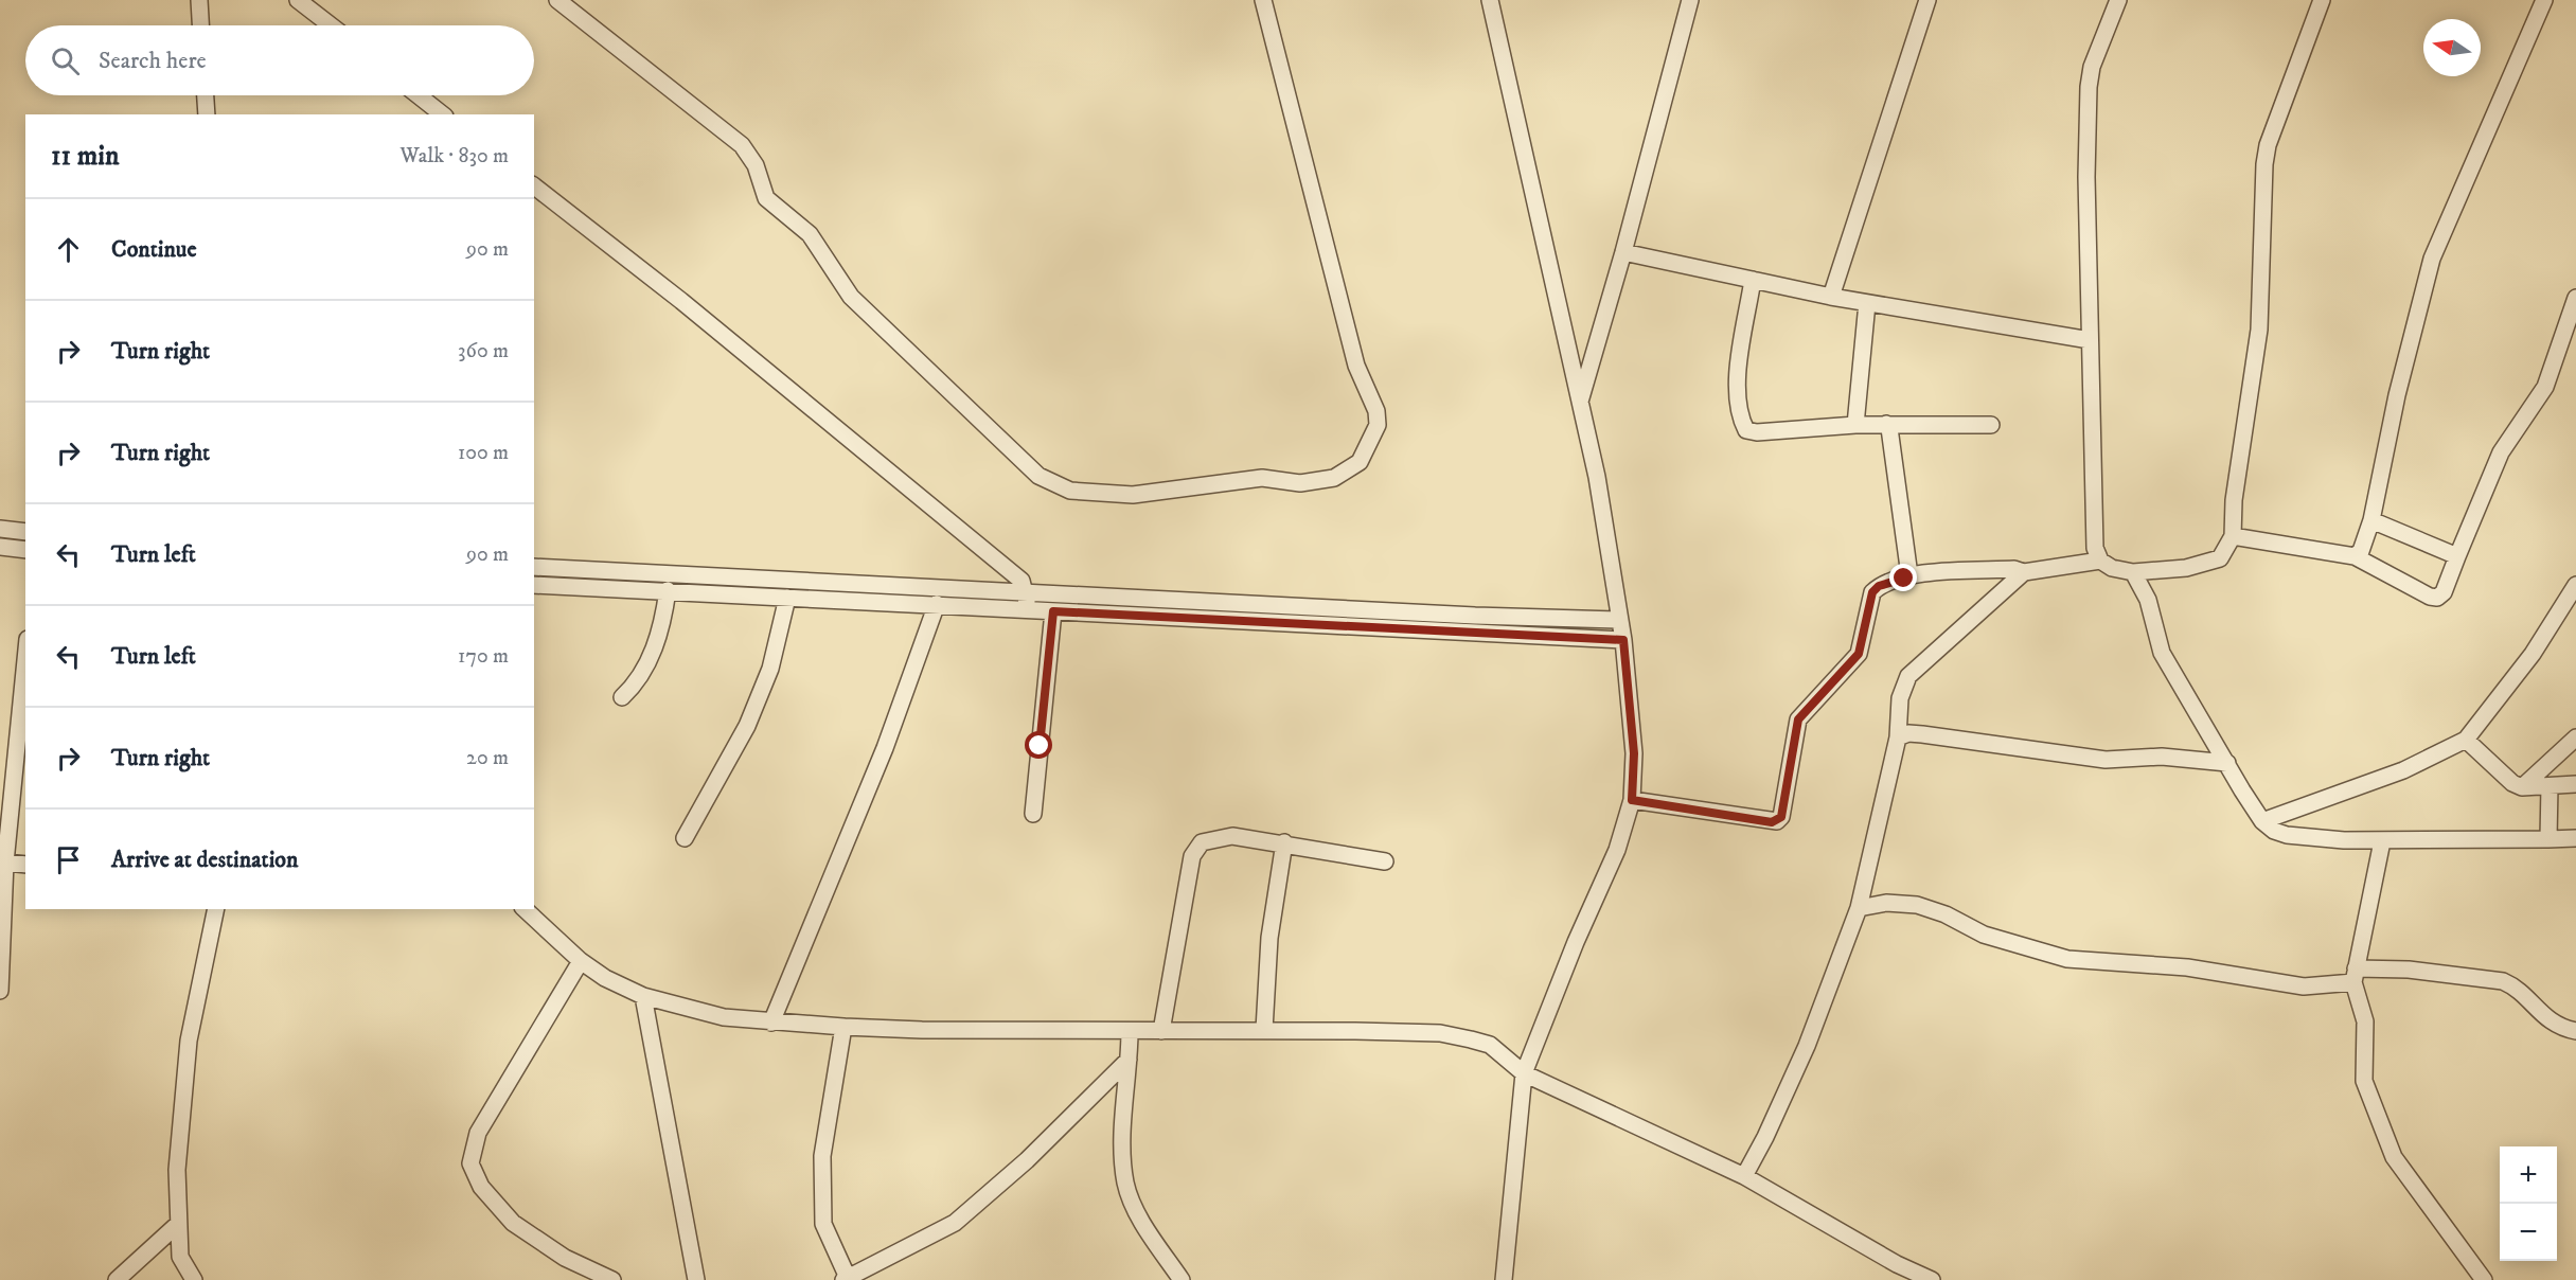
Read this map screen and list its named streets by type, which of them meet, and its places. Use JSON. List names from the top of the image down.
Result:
{
  "north": "left",
  "page": {
    "search": "Search here",
    "heading": ["11 min", "Walk · 830 m"],
    "list": [
      ["Continue", "90 m"],
      ["Turn right", "360 m"],
      ["Turn right", "100 m"],
      ["Turn left", "90 m"],
      ["Turn left", "170 m"],
      ["Turn right", "20 m"],
      "Arrive at destination"
    ],
    "map_buttons": ["+", "−"]
  }
}
